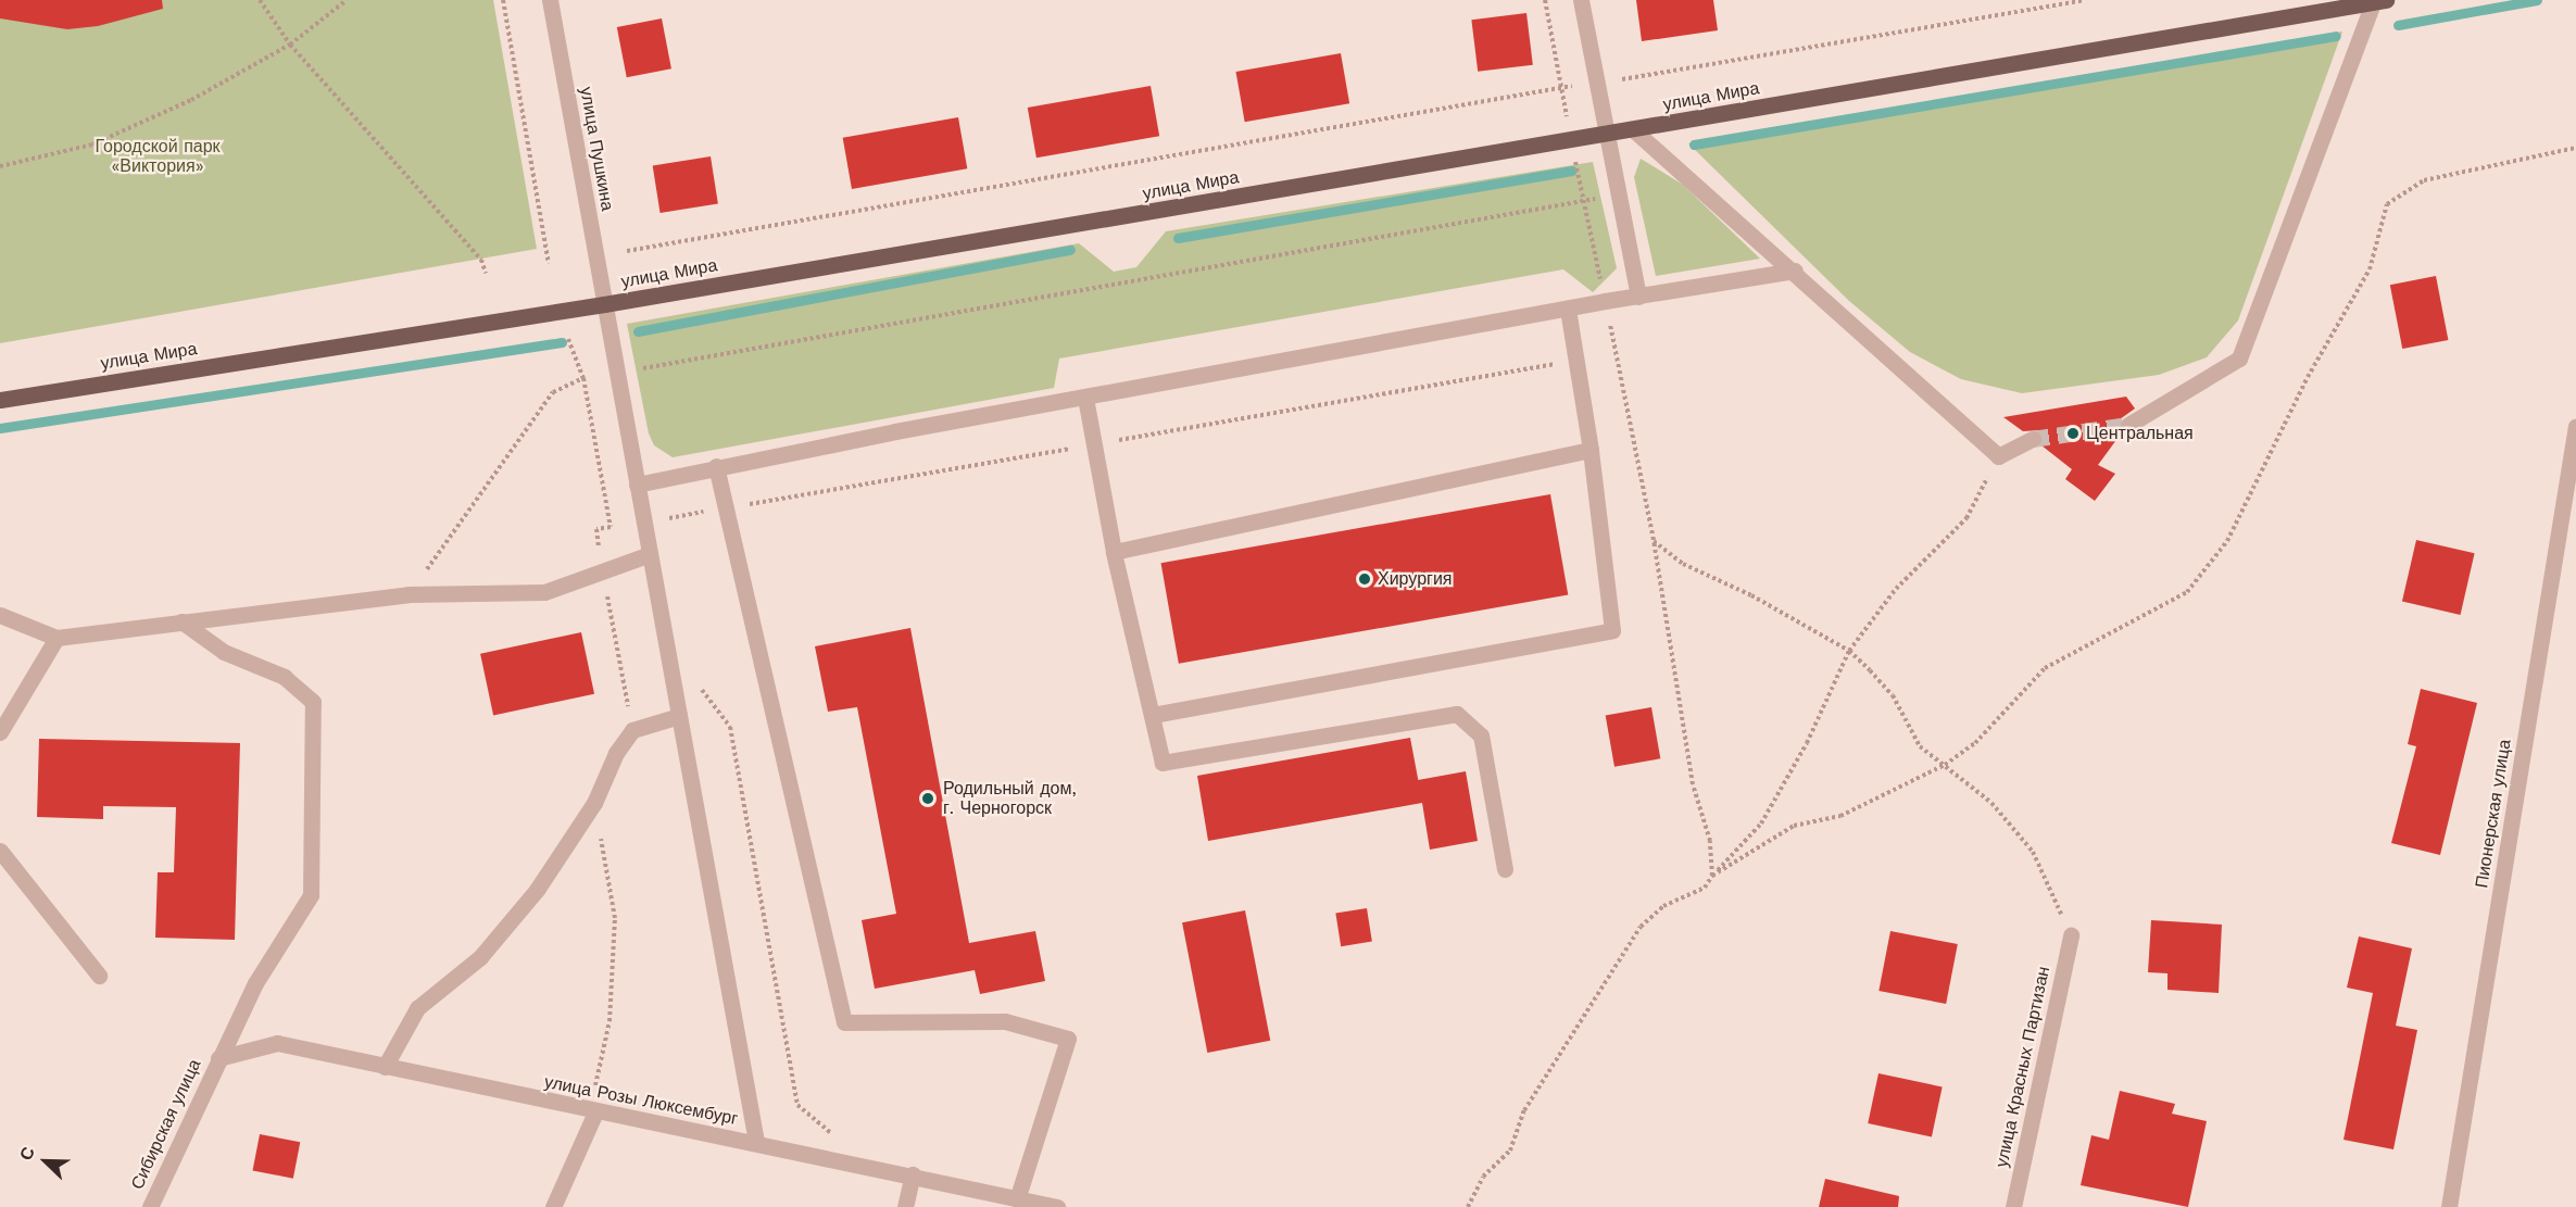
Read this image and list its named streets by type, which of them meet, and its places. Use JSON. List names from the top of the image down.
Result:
{
  "streets": {
    "main road": ["улица Мира"],
    "street": [
      "улица Пушкина",
      "Пионерская улица",
      "улица Красных Партизан",
      "улица Розы Люксембург",
      "Сибирская улица"
    ]
  },
  "crossings": [
    ["улица Мира", "улица Пушкина"],
    ["улица Пушкина", "улица Розы Люксембург"],
    ["улица Розы Люксембург", "Сибирская улица"]
  ],
  "parks": ["Городской парк «Виктория»"],
  "places": ["Центральная", "Хирургия", "Родильный дом, г. Черногорск"],
  "north": "top left"
}
